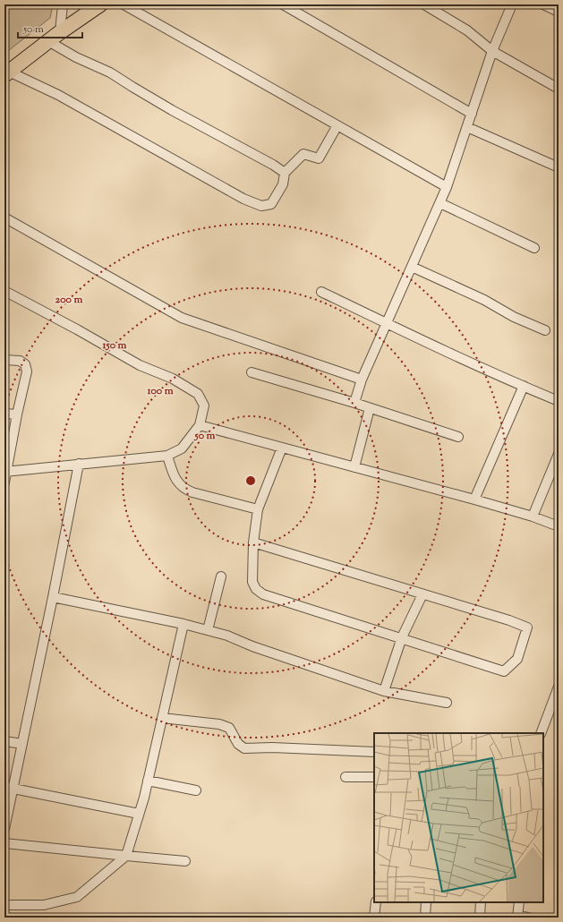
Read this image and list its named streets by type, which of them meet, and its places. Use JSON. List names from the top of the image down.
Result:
{
  "scale_bar": "50 m",
  "rings": [
    "200 m",
    "150 m",
    "100 m",
    "50 m"
  ]
}
